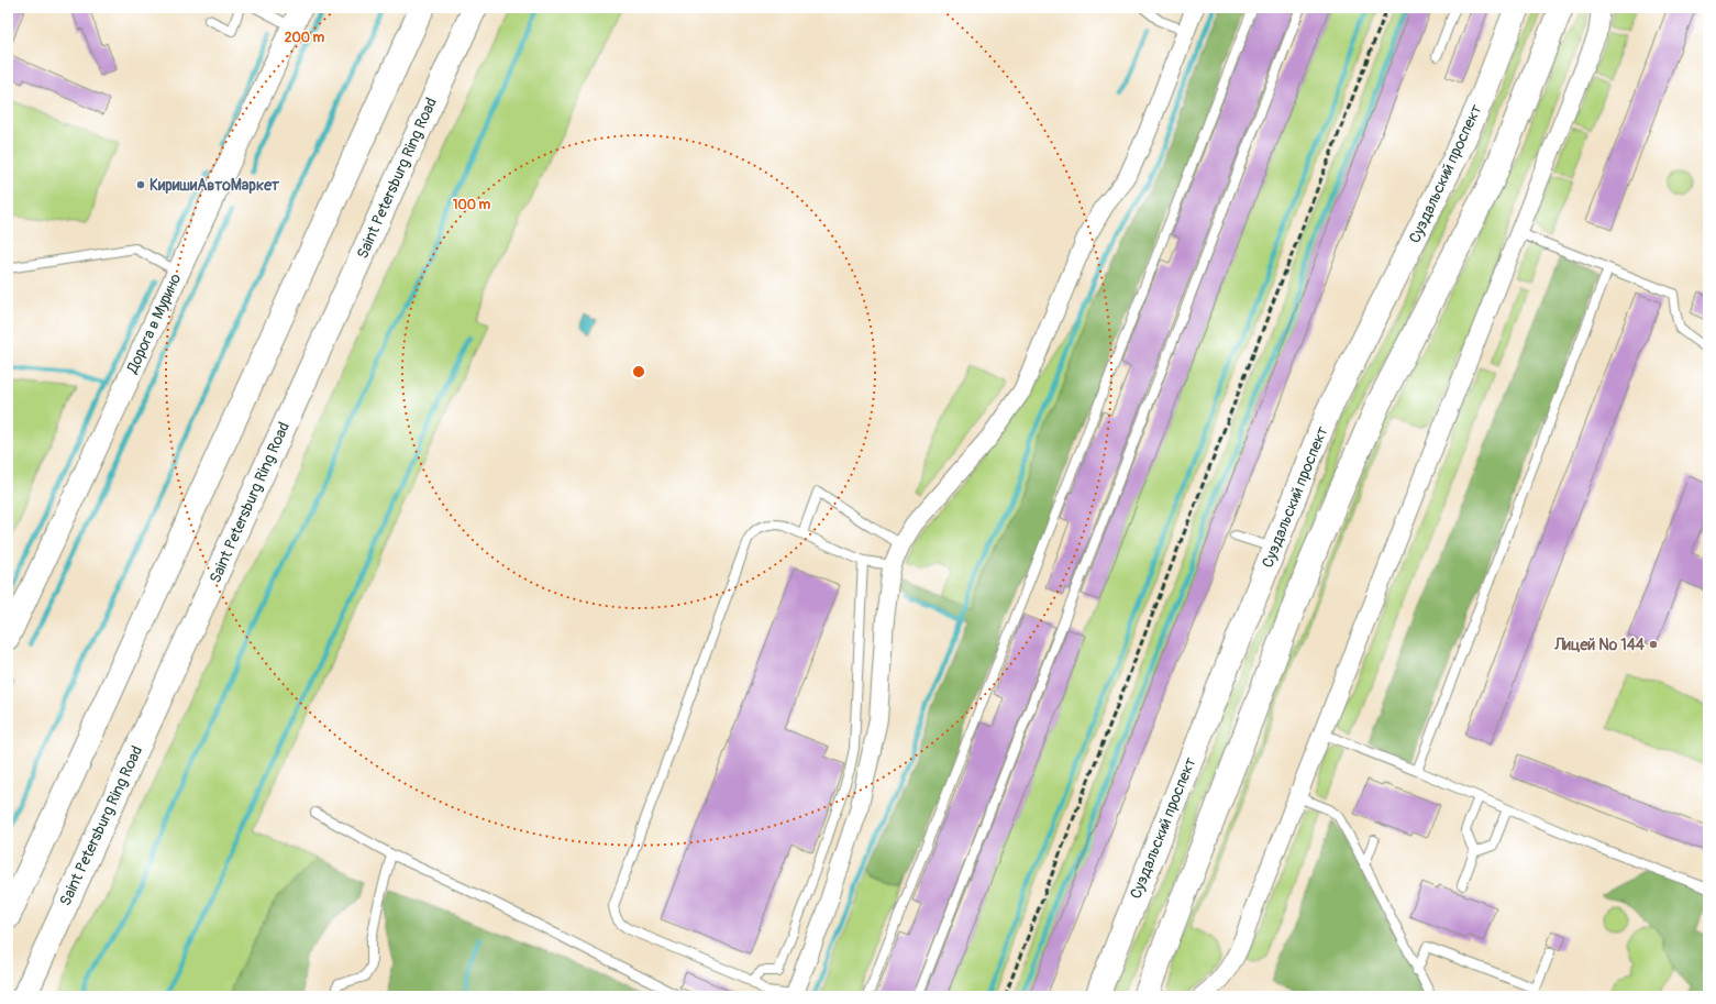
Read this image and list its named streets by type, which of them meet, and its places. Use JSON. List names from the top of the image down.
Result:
{
  "streets": {
    "main road": ["Суздальский проспект", "Saint Petersburg Ring Road"],
    "street": ["Дорога в Мурино"]
  },
  "places": ["КиришиАвтоМаркет", "Лицей № 144"],
  "rings": ["200 m", "100 m"]
}
